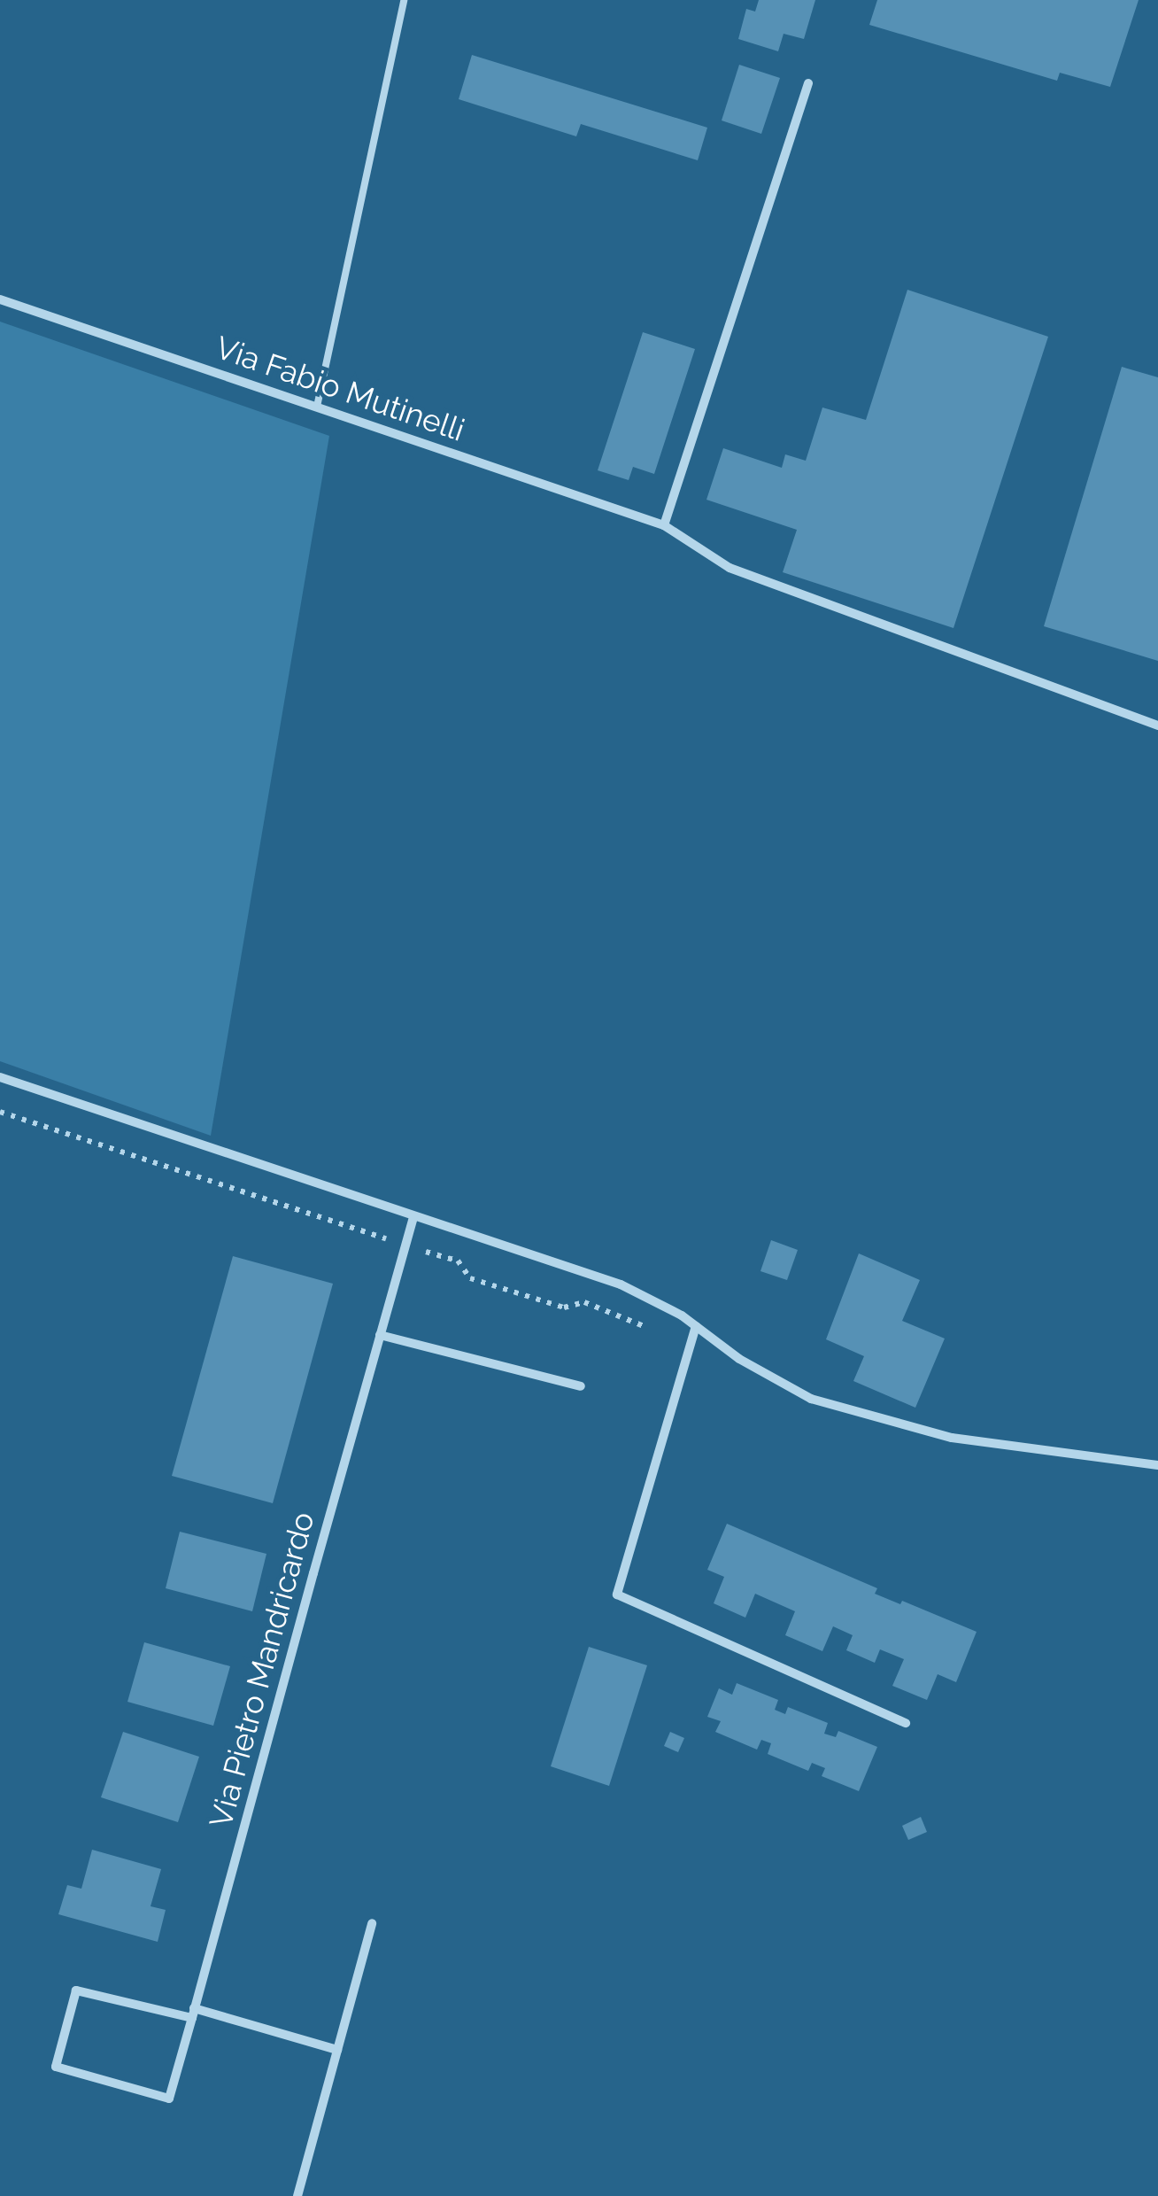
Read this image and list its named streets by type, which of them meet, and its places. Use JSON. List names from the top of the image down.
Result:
{
  "streets": {
    "street": ["Via Fabio Mutinelli", "Via Pietro Mandricardo"]
  }
}
